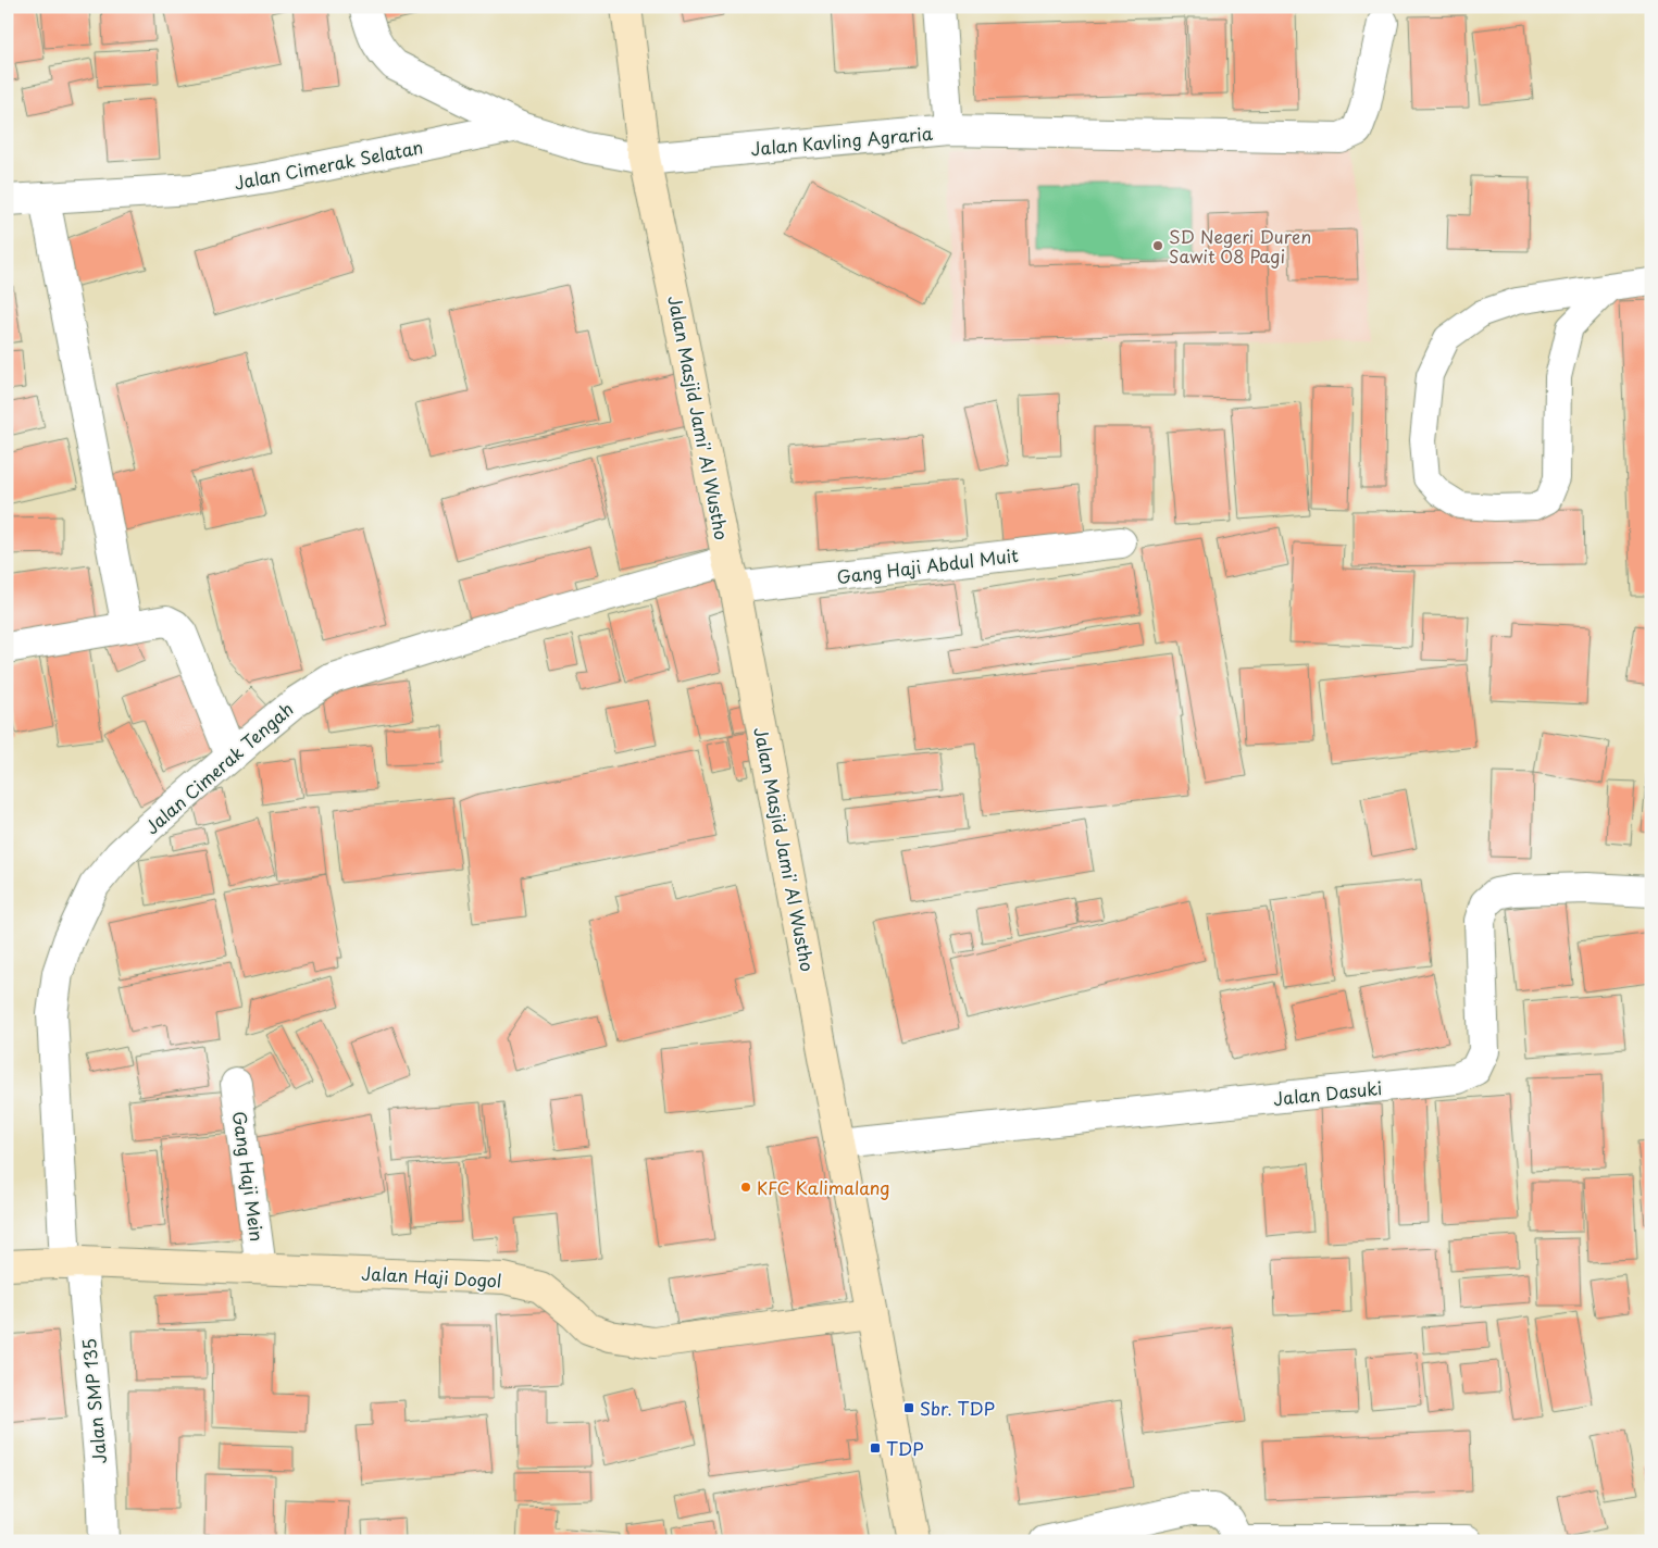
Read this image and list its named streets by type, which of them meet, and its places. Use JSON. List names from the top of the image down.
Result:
{
  "streets": {
    "street": [
      "Jalan Kavling Agraria",
      "Jalan Cimerak Selatan",
      "Jalan Masjid Jami' Al Wustho",
      "Gang Haji Abdul Muit",
      "Jalan Cimerak Tengah",
      "Jalan Dasuki",
      "Gang Haji Mein",
      "Jalan Haji Dogol",
      "Jalan SMP 135"
    ]
  },
  "crossings": [
    ["Jalan Kavling Agraria", "Jalan Cimerak Selatan"],
    ["Jalan Kavling Agraria", "Jalan Masjid Jami' Al Wustho"],
    ["Jalan Cimerak Selatan", "Jalan Masjid Jami' Al Wustho"],
    ["Jalan Masjid Jami' Al Wustho", "Gang Haji Abdul Muit"],
    ["Jalan Masjid Jami' Al Wustho", "Jalan Cimerak Tengah"],
    ["Jalan Masjid Jami' Al Wustho", "Jalan Dasuki"],
    ["Jalan Masjid Jami' Al Wustho", "Jalan Haji Dogol"],
    ["Gang Haji Abdul Muit", "Jalan Cimerak Tengah"],
    ["Jalan Cimerak Tengah", "Jalan Haji Dogol"],
    ["Jalan Cimerak Tengah", "Jalan SMP 135"],
    ["Gang Haji Mein", "Jalan Haji Dogol"],
    ["Jalan Haji Dogol", "Jalan SMP 135"]
  ],
  "places": {
    "other": ["SD Negeri Duren Sawit 08 Pagi", "KFC Kalimalang"],
    "transit": ["Sbr. TDP", "TDP"]
  }
}
